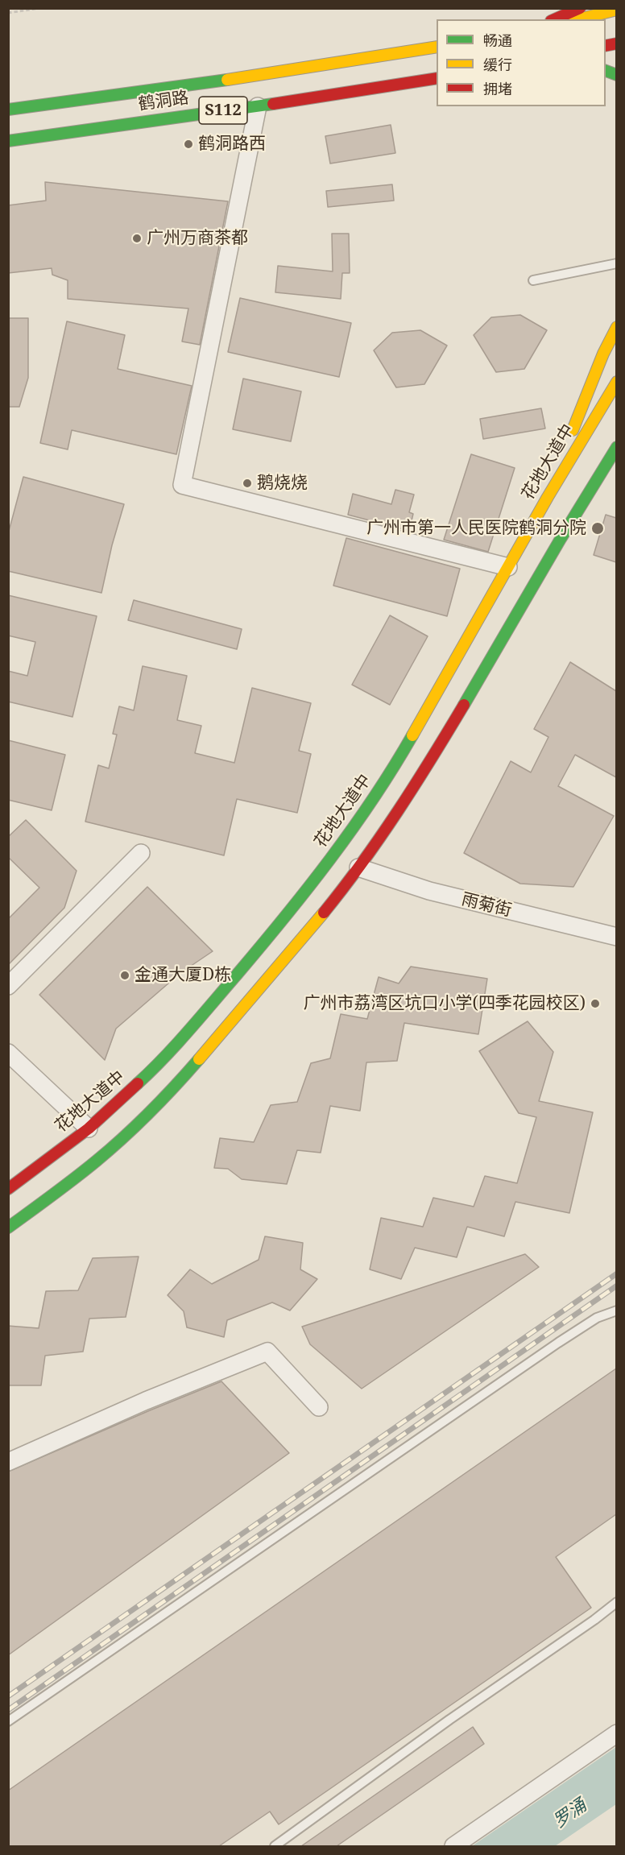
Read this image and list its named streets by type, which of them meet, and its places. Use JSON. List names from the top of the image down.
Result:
{
  "streets": {
    "main road": ["鹤洞路", "S112", "花地大道中"],
    "street": ["雨菊街"]
  },
  "water": ["罗涌"],
  "places": [
    "鹤洞路西",
    "广州万商茶都",
    "鹅烧烧",
    "广州市第一人民医院鹤洞分院",
    "金通大厦D栋",
    "广州市荔湾区坑口小学(四季花园校区)"
  ],
  "legend": ["畅通", "缓行", "拥堵"]
}
